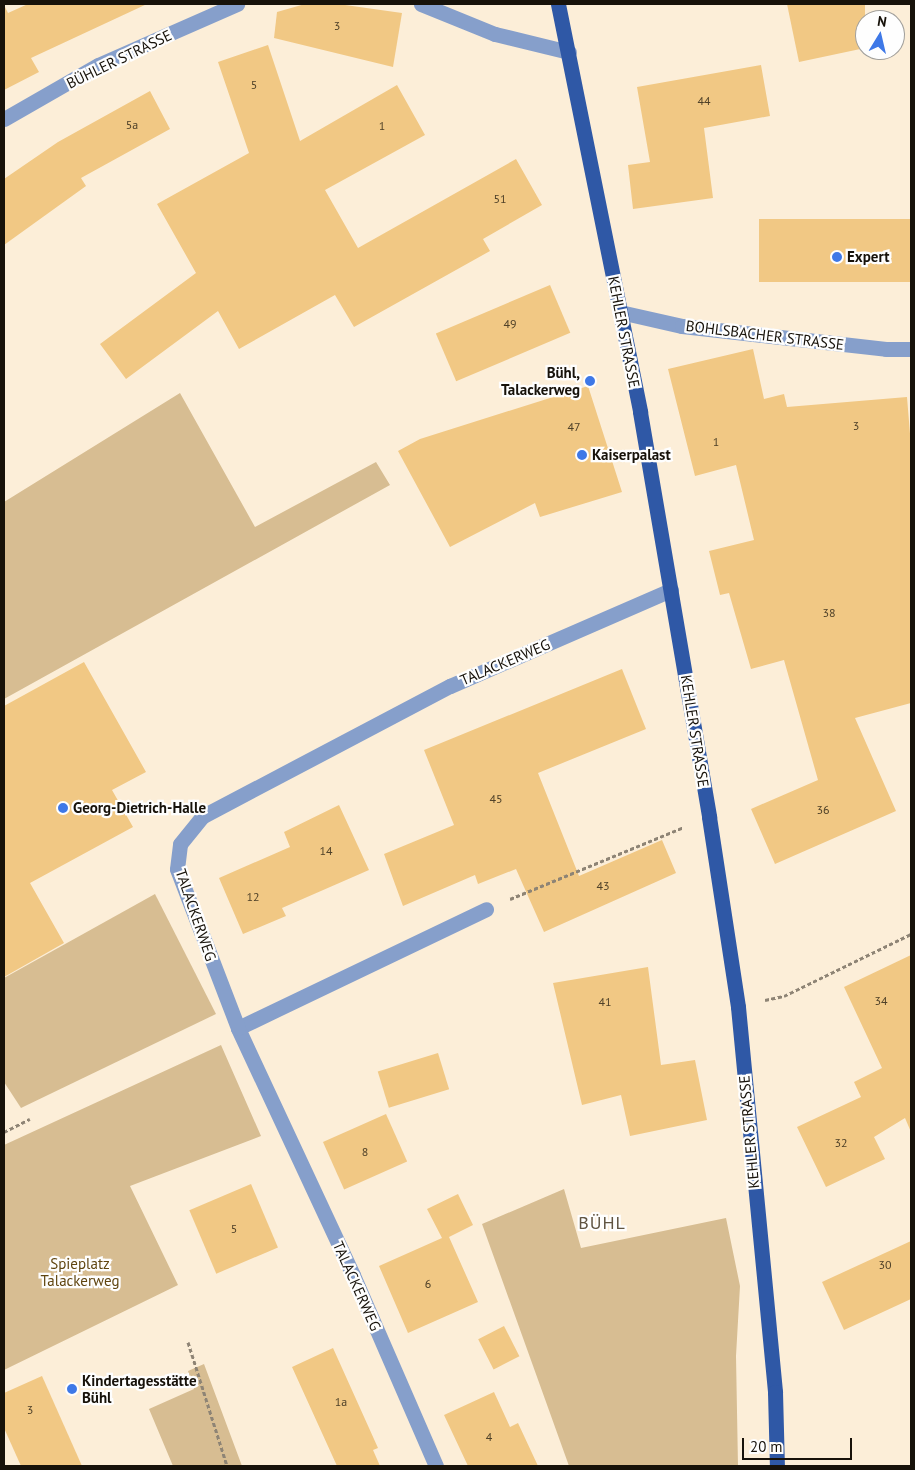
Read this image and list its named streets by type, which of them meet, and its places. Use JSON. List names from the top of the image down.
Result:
{
  "streets": {
    "main road": ["KEHLER STRASSE"],
    "street": ["BÜHLER STRASSE", "BOHLSBACHER STRASSE", "TALACKERWEG"]
  },
  "crossings": [
    ["KEHLER STRASSE", "BOHLSBACHER STRASSE"],
    ["KEHLER STRASSE", "TALACKERWEG"]
  ],
  "districts": ["BÜHL"],
  "parks": ["Spieplatz Talackerweg"],
  "places": [
    "Expert",
    "Bühl, Talackerweg",
    "Kaiserpalast",
    "Georg-Dietrich-Halle",
    "Kindertagesstätte Bühl"
  ],
  "house_numbers": [
    "3",
    "5",
    "44",
    "5a",
    "1",
    "51",
    "49",
    "3",
    "47",
    "1",
    "38",
    "45",
    "36",
    "14",
    "43",
    "12",
    "34",
    "41",
    "32",
    "8",
    "5",
    "30",
    "6",
    "1a",
    "3",
    "4"
  ],
  "scale_bar": "20 m",
  "north": "top"
}
